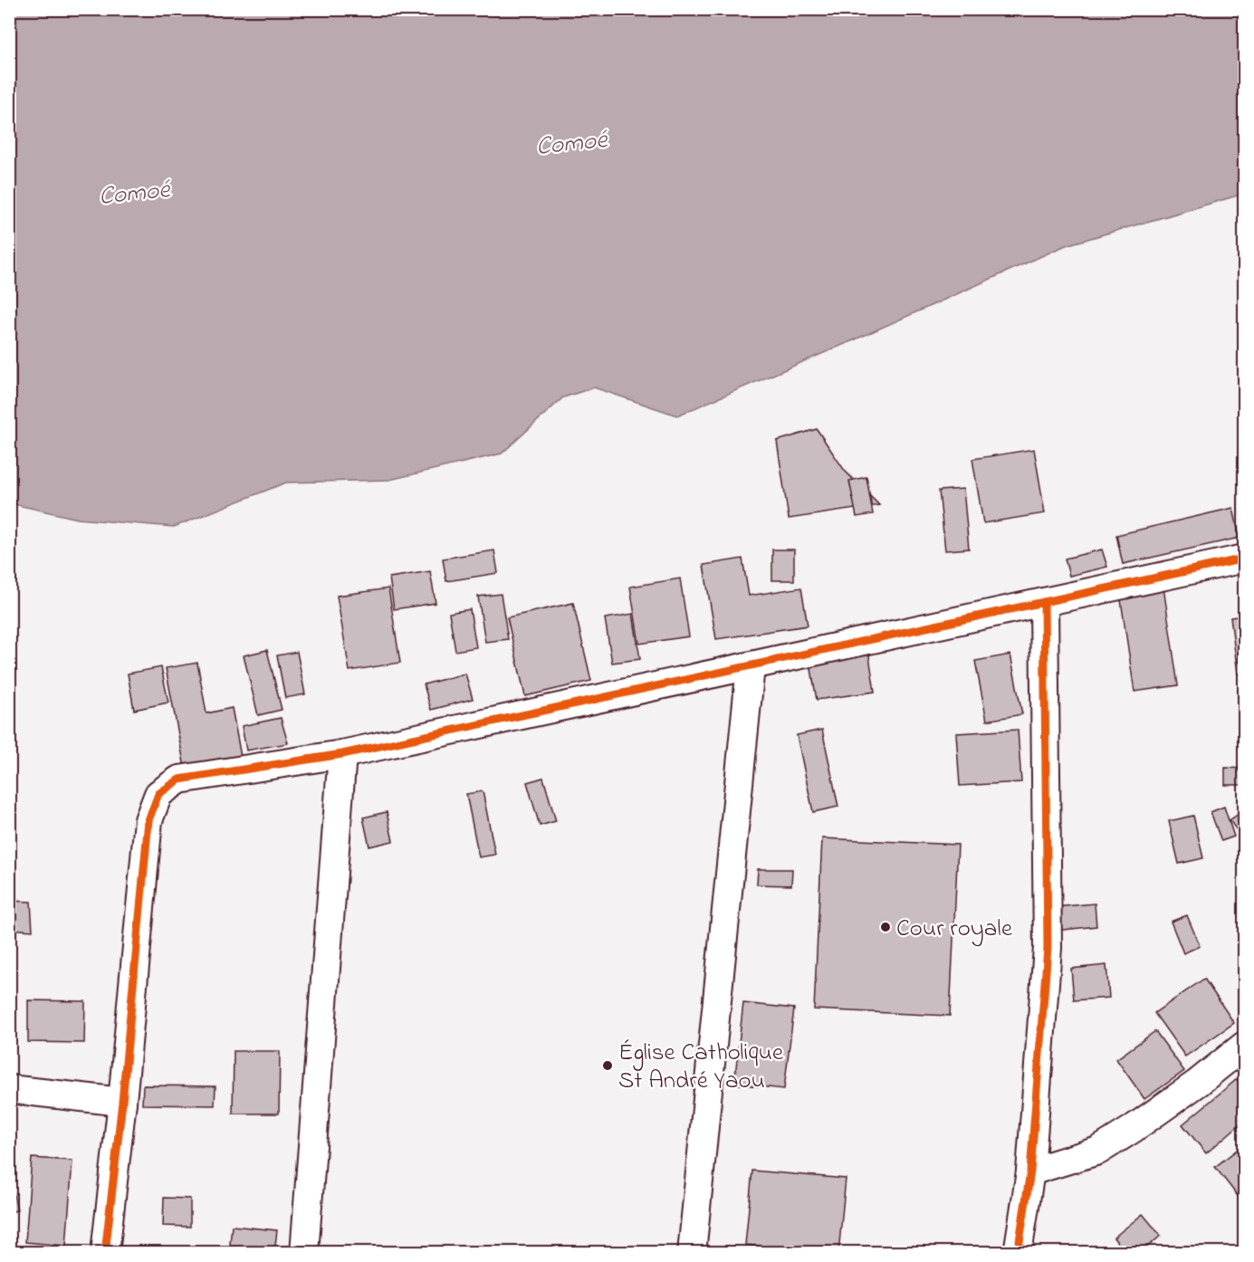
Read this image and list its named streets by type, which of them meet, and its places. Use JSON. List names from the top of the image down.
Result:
{
  "water": ["Comoé"],
  "places": ["Cour royale", "Église Catholique St André Yaou"]
}
